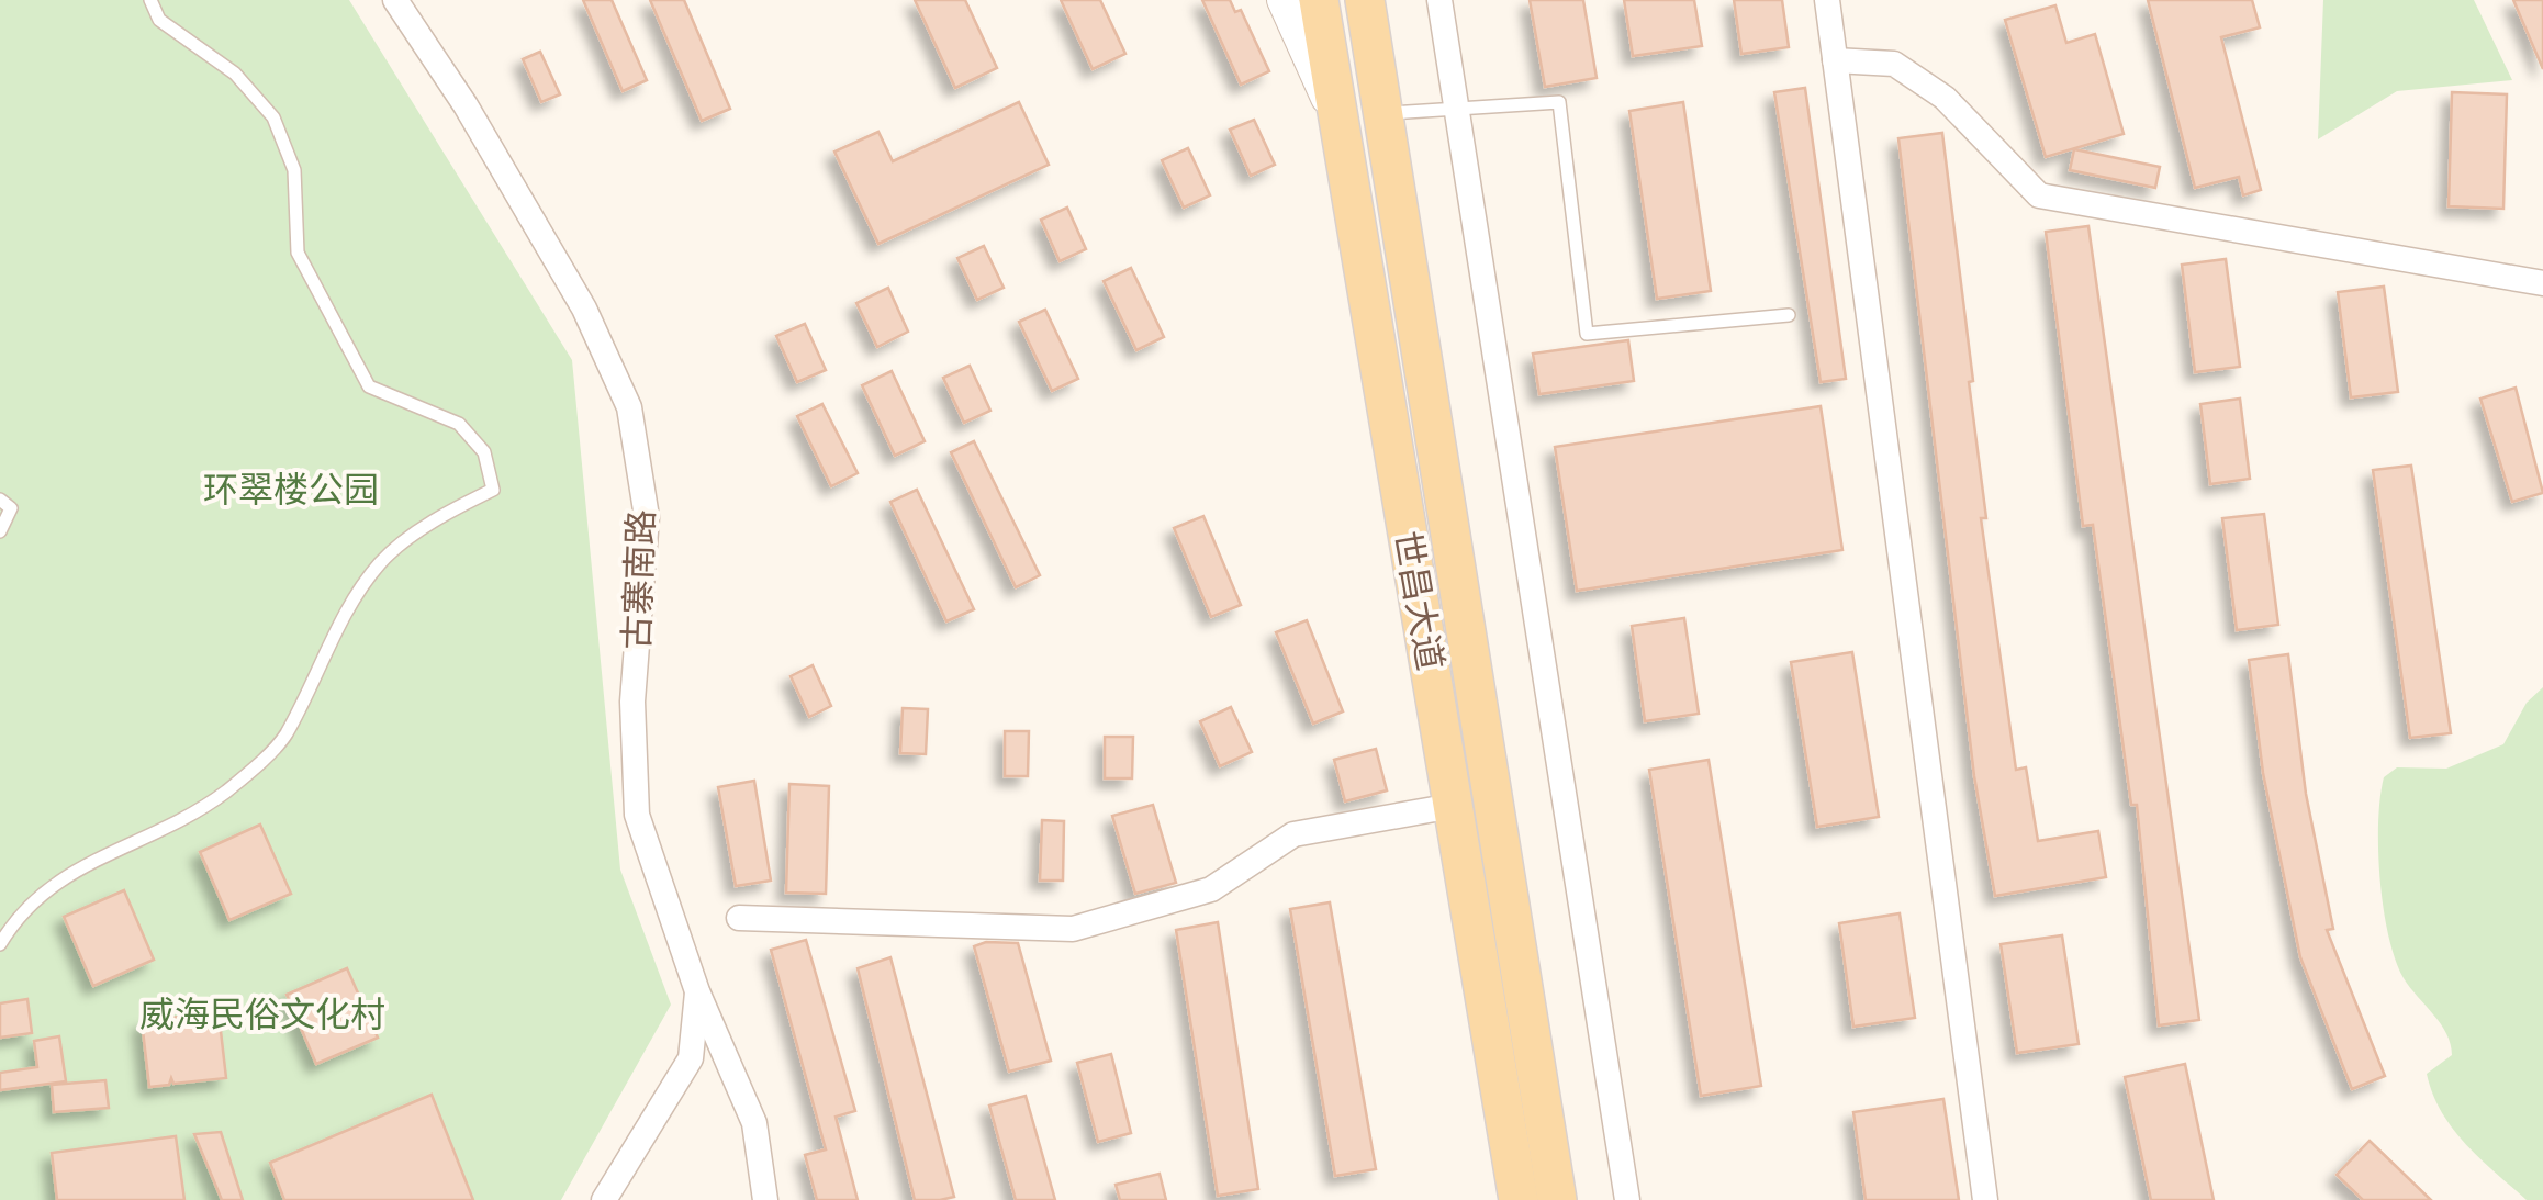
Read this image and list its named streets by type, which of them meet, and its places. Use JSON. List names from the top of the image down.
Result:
{
  "streets": {
    "main road": ["世昌大道"],
    "street": ["古寨南路"]
  },
  "parks": ["环翠楼公园", "威海民俗文化村"]
}
